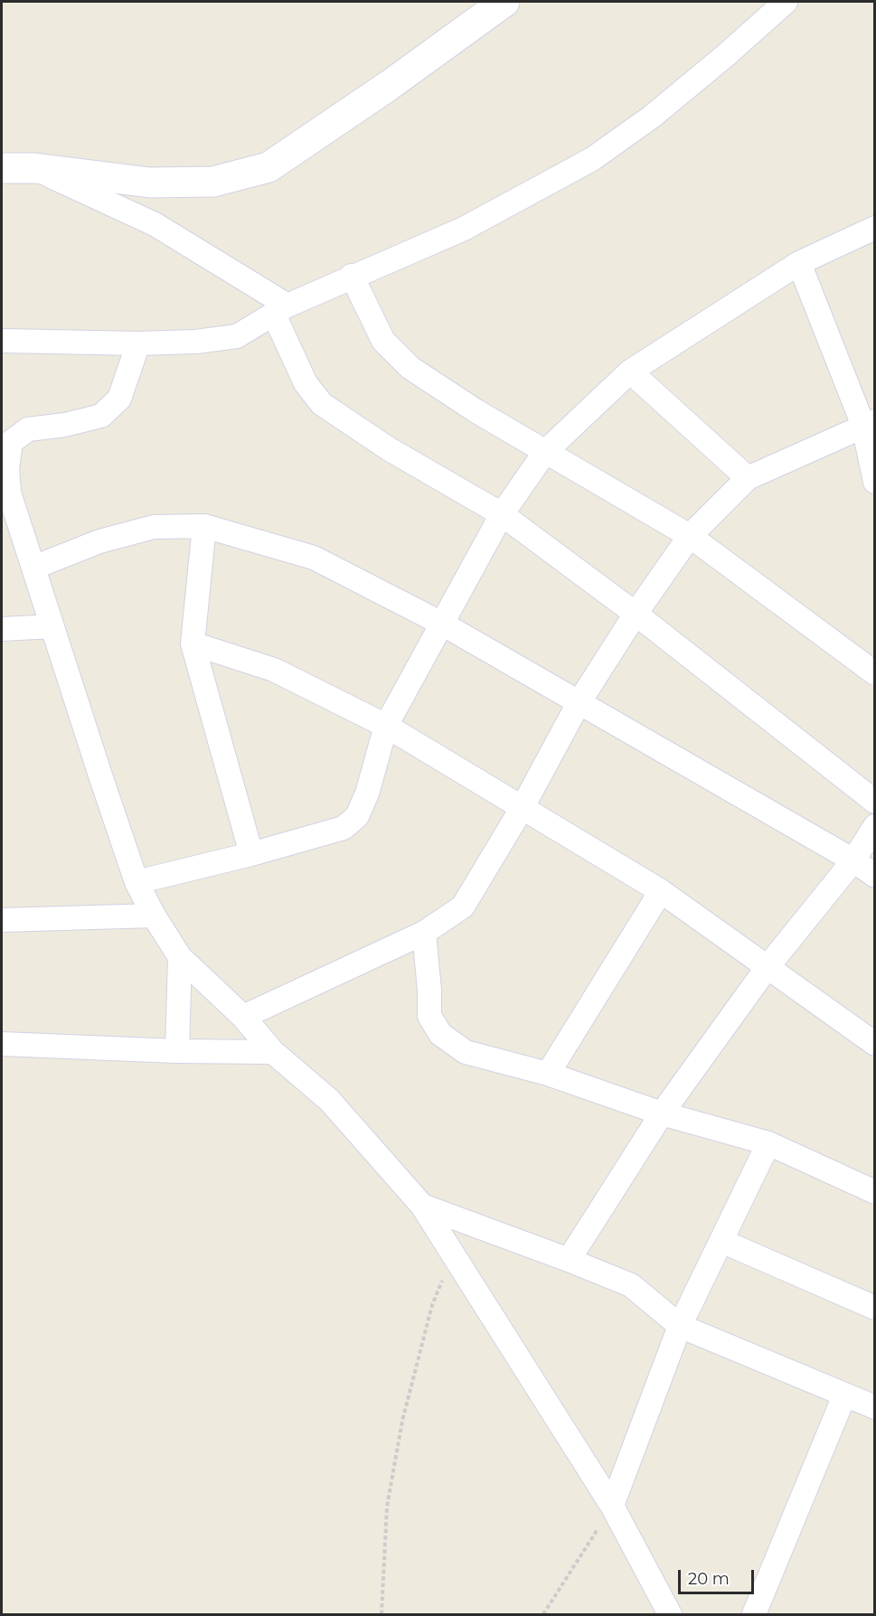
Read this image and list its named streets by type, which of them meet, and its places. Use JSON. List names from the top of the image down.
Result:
{
  "scale_bar": "20 m"
}
